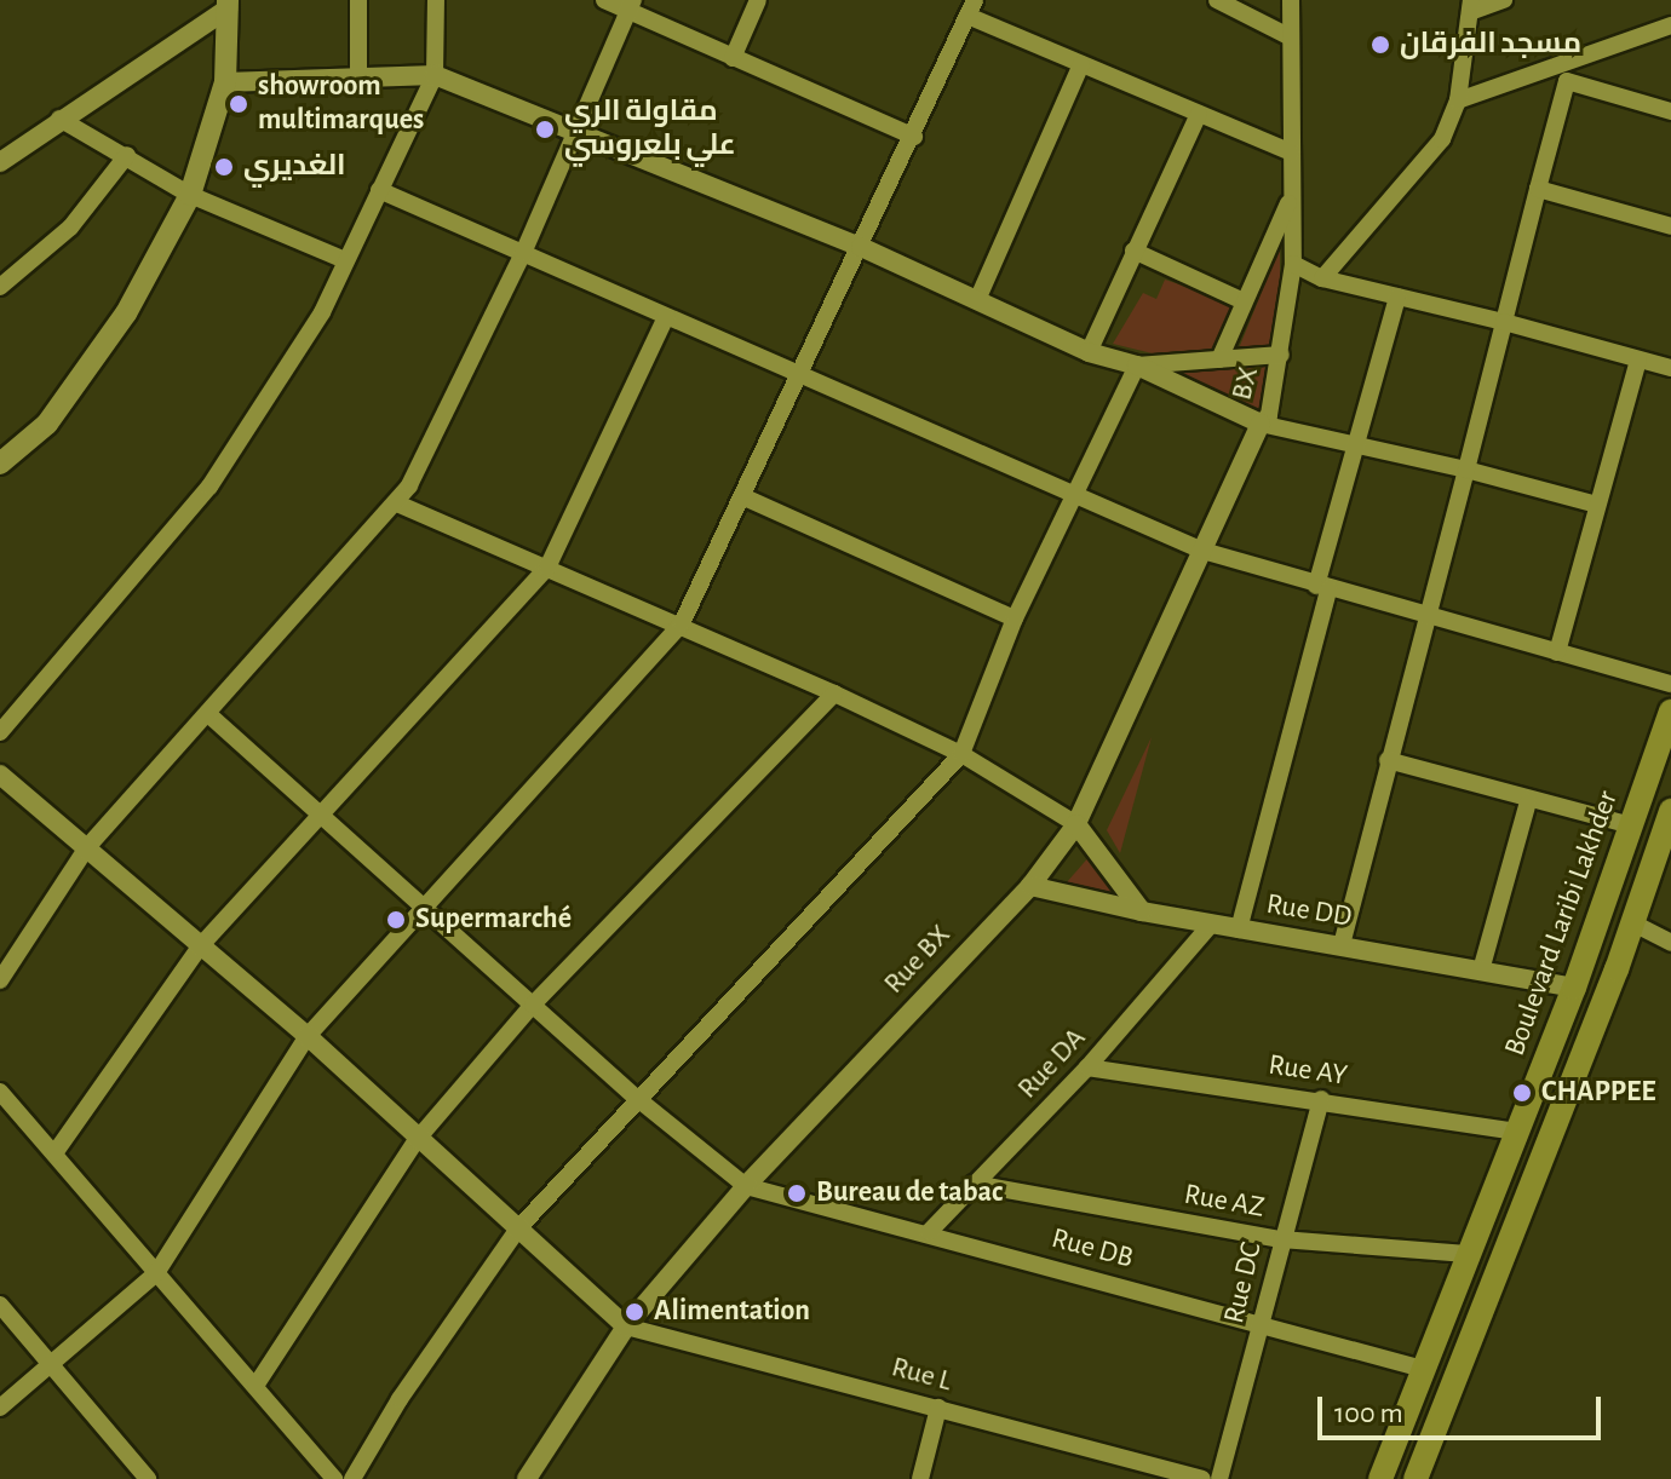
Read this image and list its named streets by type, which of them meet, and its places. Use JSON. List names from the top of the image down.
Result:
{
  "streets": {
    "main road": ["Boulevard Laribi Lakhder"],
    "street": [
      "BX",
      "Rue DD",
      "Rue BX",
      "Rue DA",
      "Rue AY",
      "Rue AZ",
      "Rue DB",
      "Rue DC",
      "Rue L"
    ]
  },
  "crossings": [
    ["BX", "Rue BX"],
    ["Rue DD", "Boulevard Laribi Lakhder"],
    ["Rue DD", "Rue BX"],
    ["Rue DD", "Rue DA"],
    ["Boulevard Laribi Lakhder", "Rue AY"],
    ["Boulevard Laribi Lakhder", "Rue AZ"],
    ["Boulevard Laribi Lakhder", "Rue DB"],
    ["Rue BX", "Rue DB"],
    ["Rue BX", "Rue L"],
    ["Rue DA", "Rue AY"],
    ["Rue DA", "Rue AZ"],
    ["Rue DA", "Rue DB"],
    ["Rue AY", "Rue DC"],
    ["Rue AZ", "Rue DC"],
    ["Rue DB", "Rue DC"]
  ],
  "places": [
    "مسجد الفرقان",
    "showroom multimarques",
    "مقاولة الري علي بلعروسي",
    "الغديري",
    "Supermarché",
    "CHAPPEE",
    "Bureau de tabac",
    "Alimentation"
  ],
  "scale_bar": "100 m"
}
